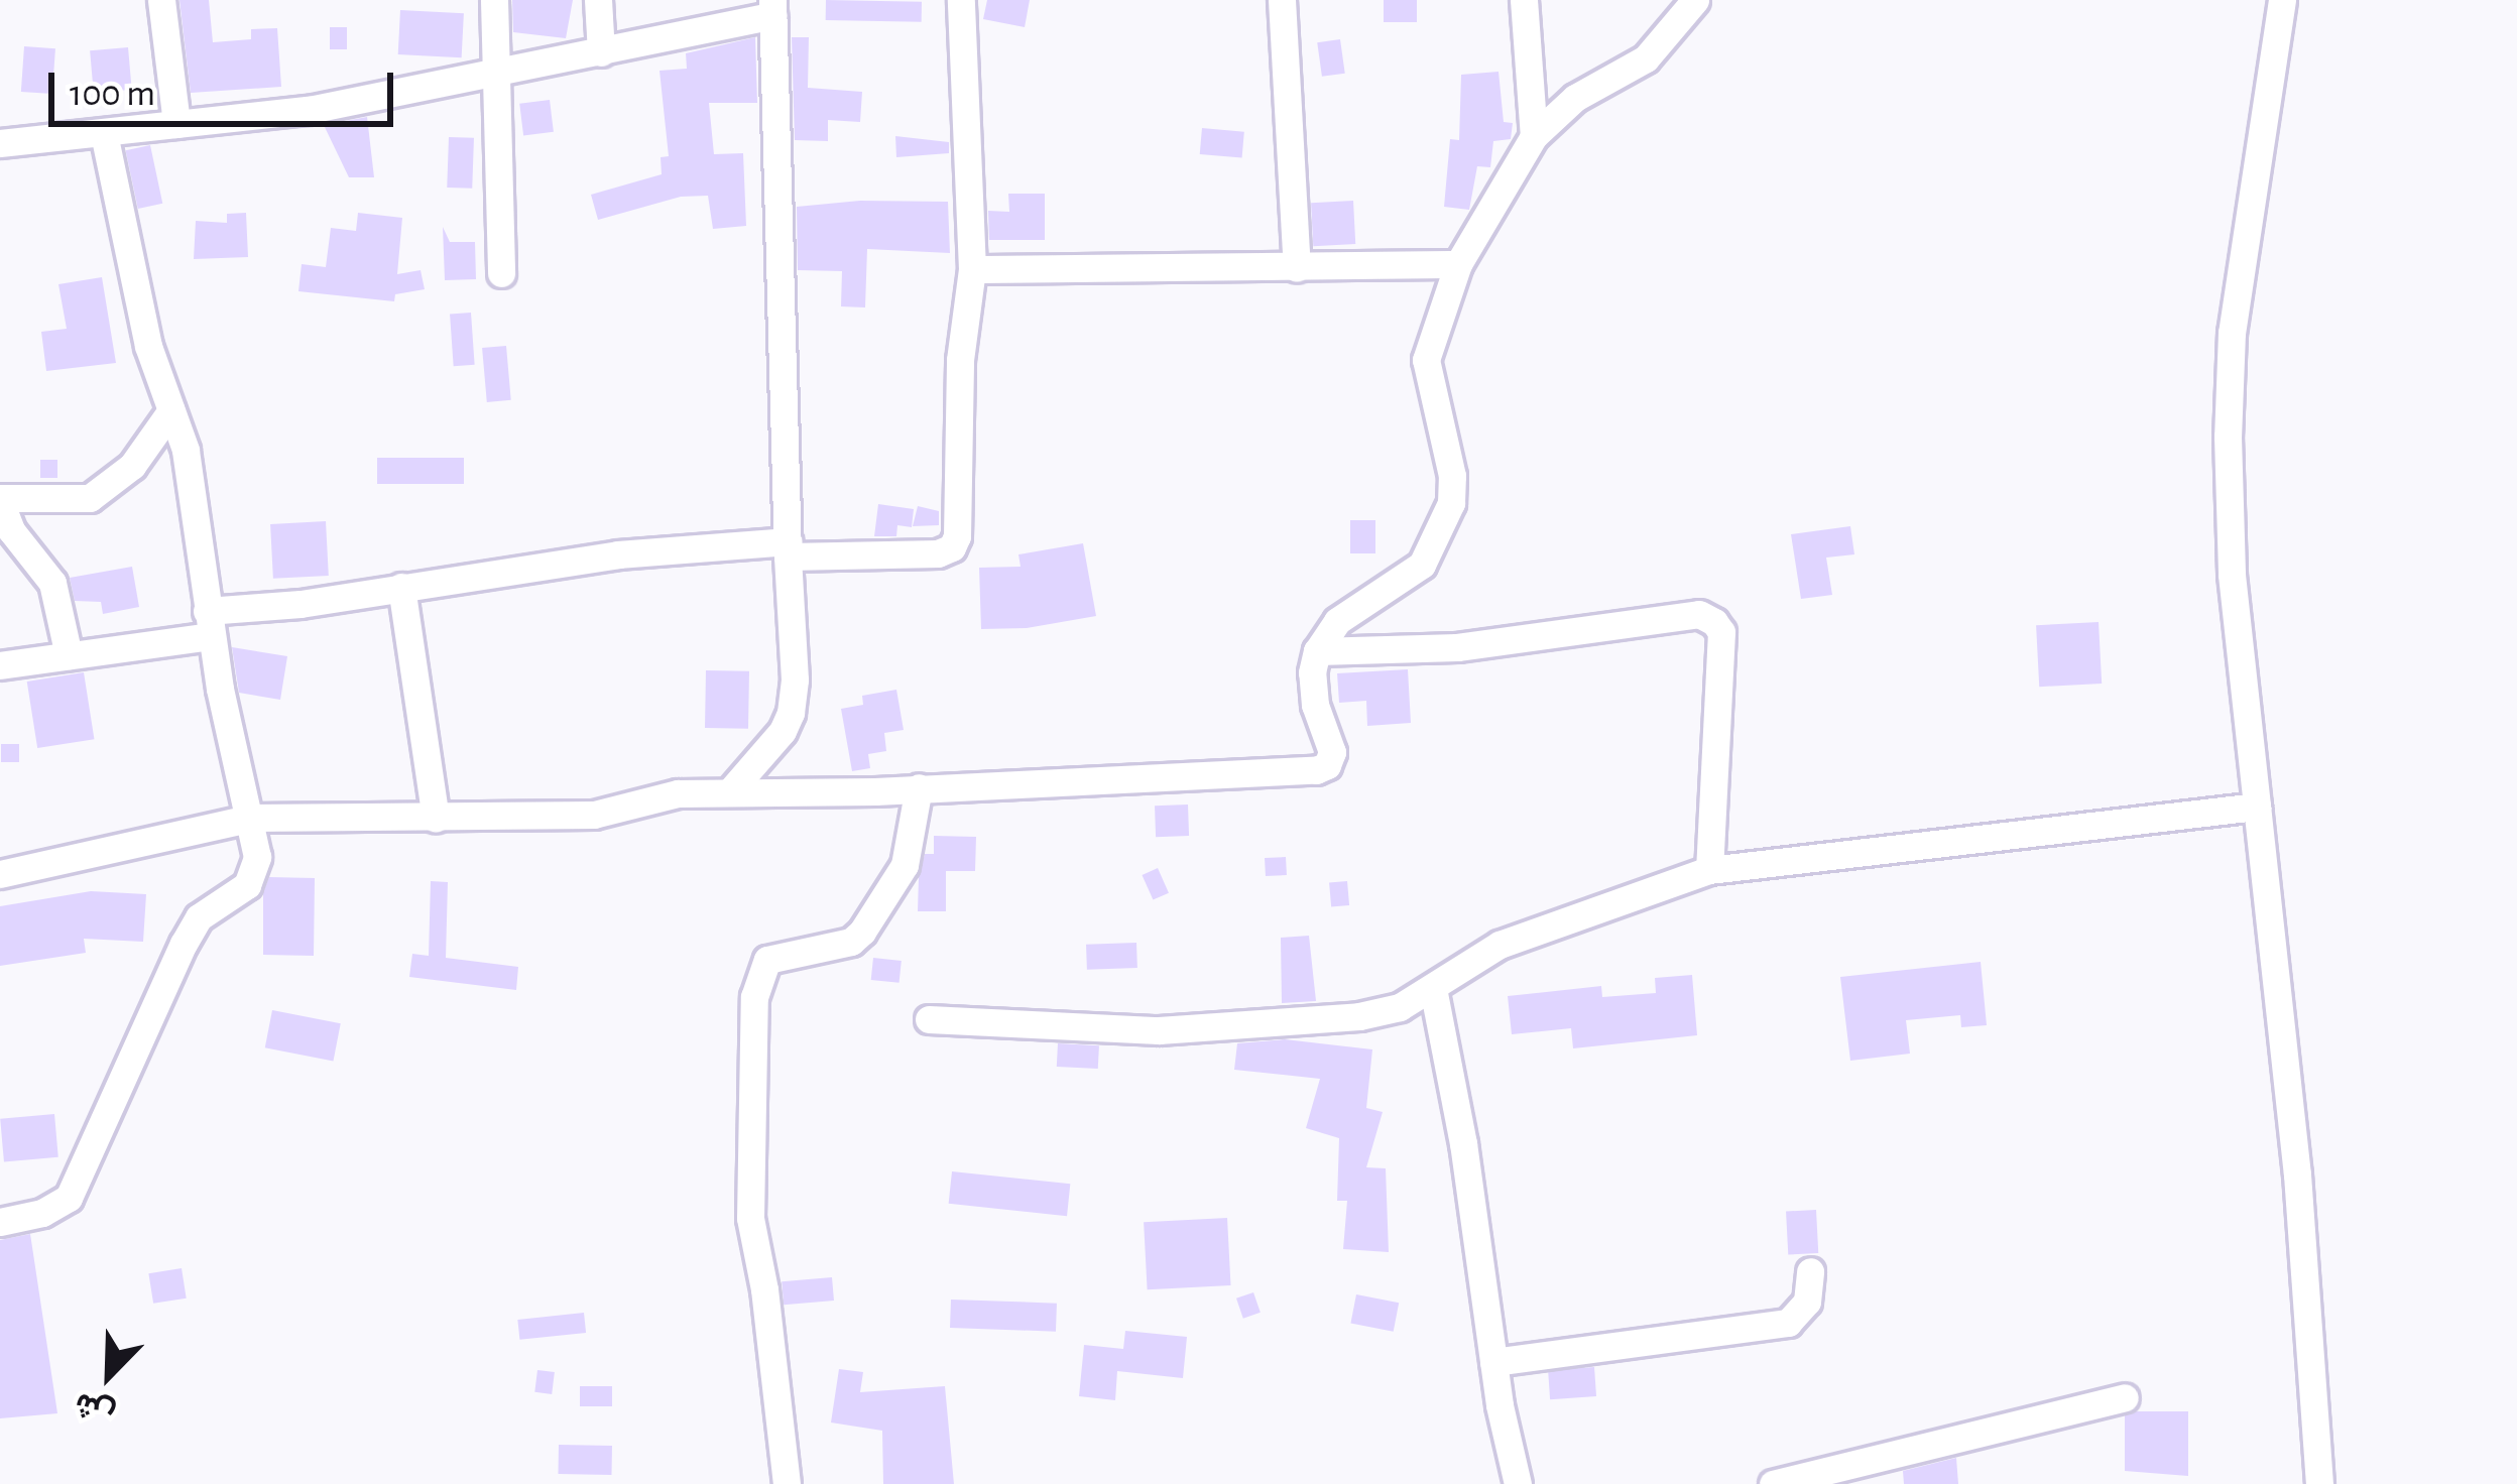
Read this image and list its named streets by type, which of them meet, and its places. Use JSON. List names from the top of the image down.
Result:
{
  "scale_bar": "100 m",
  "north": "bottom left"
}
